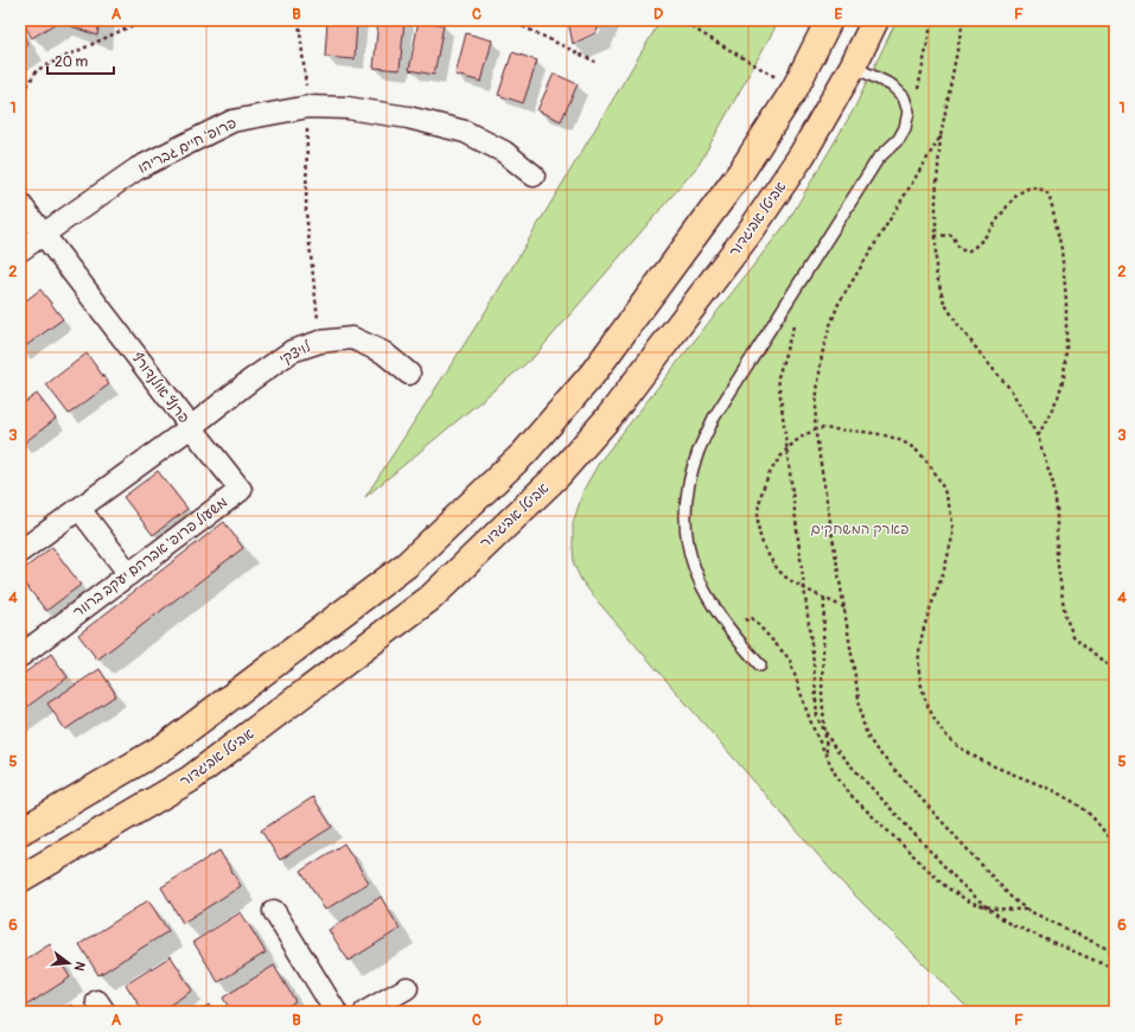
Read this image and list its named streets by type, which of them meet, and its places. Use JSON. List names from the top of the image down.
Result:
{
  "streets": {
    "main road": ["אביטל אביגדור"],
    "street": [
      "פרופ' חיים גבריהו",
      "לויצקי",
      "פרנץ אולנדורף",
      "משעול פרופ' אברהם יעקב ברוור"
    ]
  },
  "crossings": [
    ["פרופ' חיים גבריהו", "פרנץ אולנדורף"],
    ["לויצקי", "פרנץ אולנדורף"],
    ["לויצקי", "משעול פרופ' אברהם יעקב ברוור"],
    ["פרנץ אולנדורף", "משעול פרופ' אברהם יעקב ברוור"]
  ],
  "parks": ["פארק המשחקים"],
  "scale_bar": "20 m",
  "north": "right",
  "grid": {
    "columns": [
      "A",
      "B",
      "C",
      "D",
      "E",
      "F"
    ],
    "rows": [
      "1",
      "2",
      "3",
      "4",
      "5",
      "6"
    ]
  }
}
